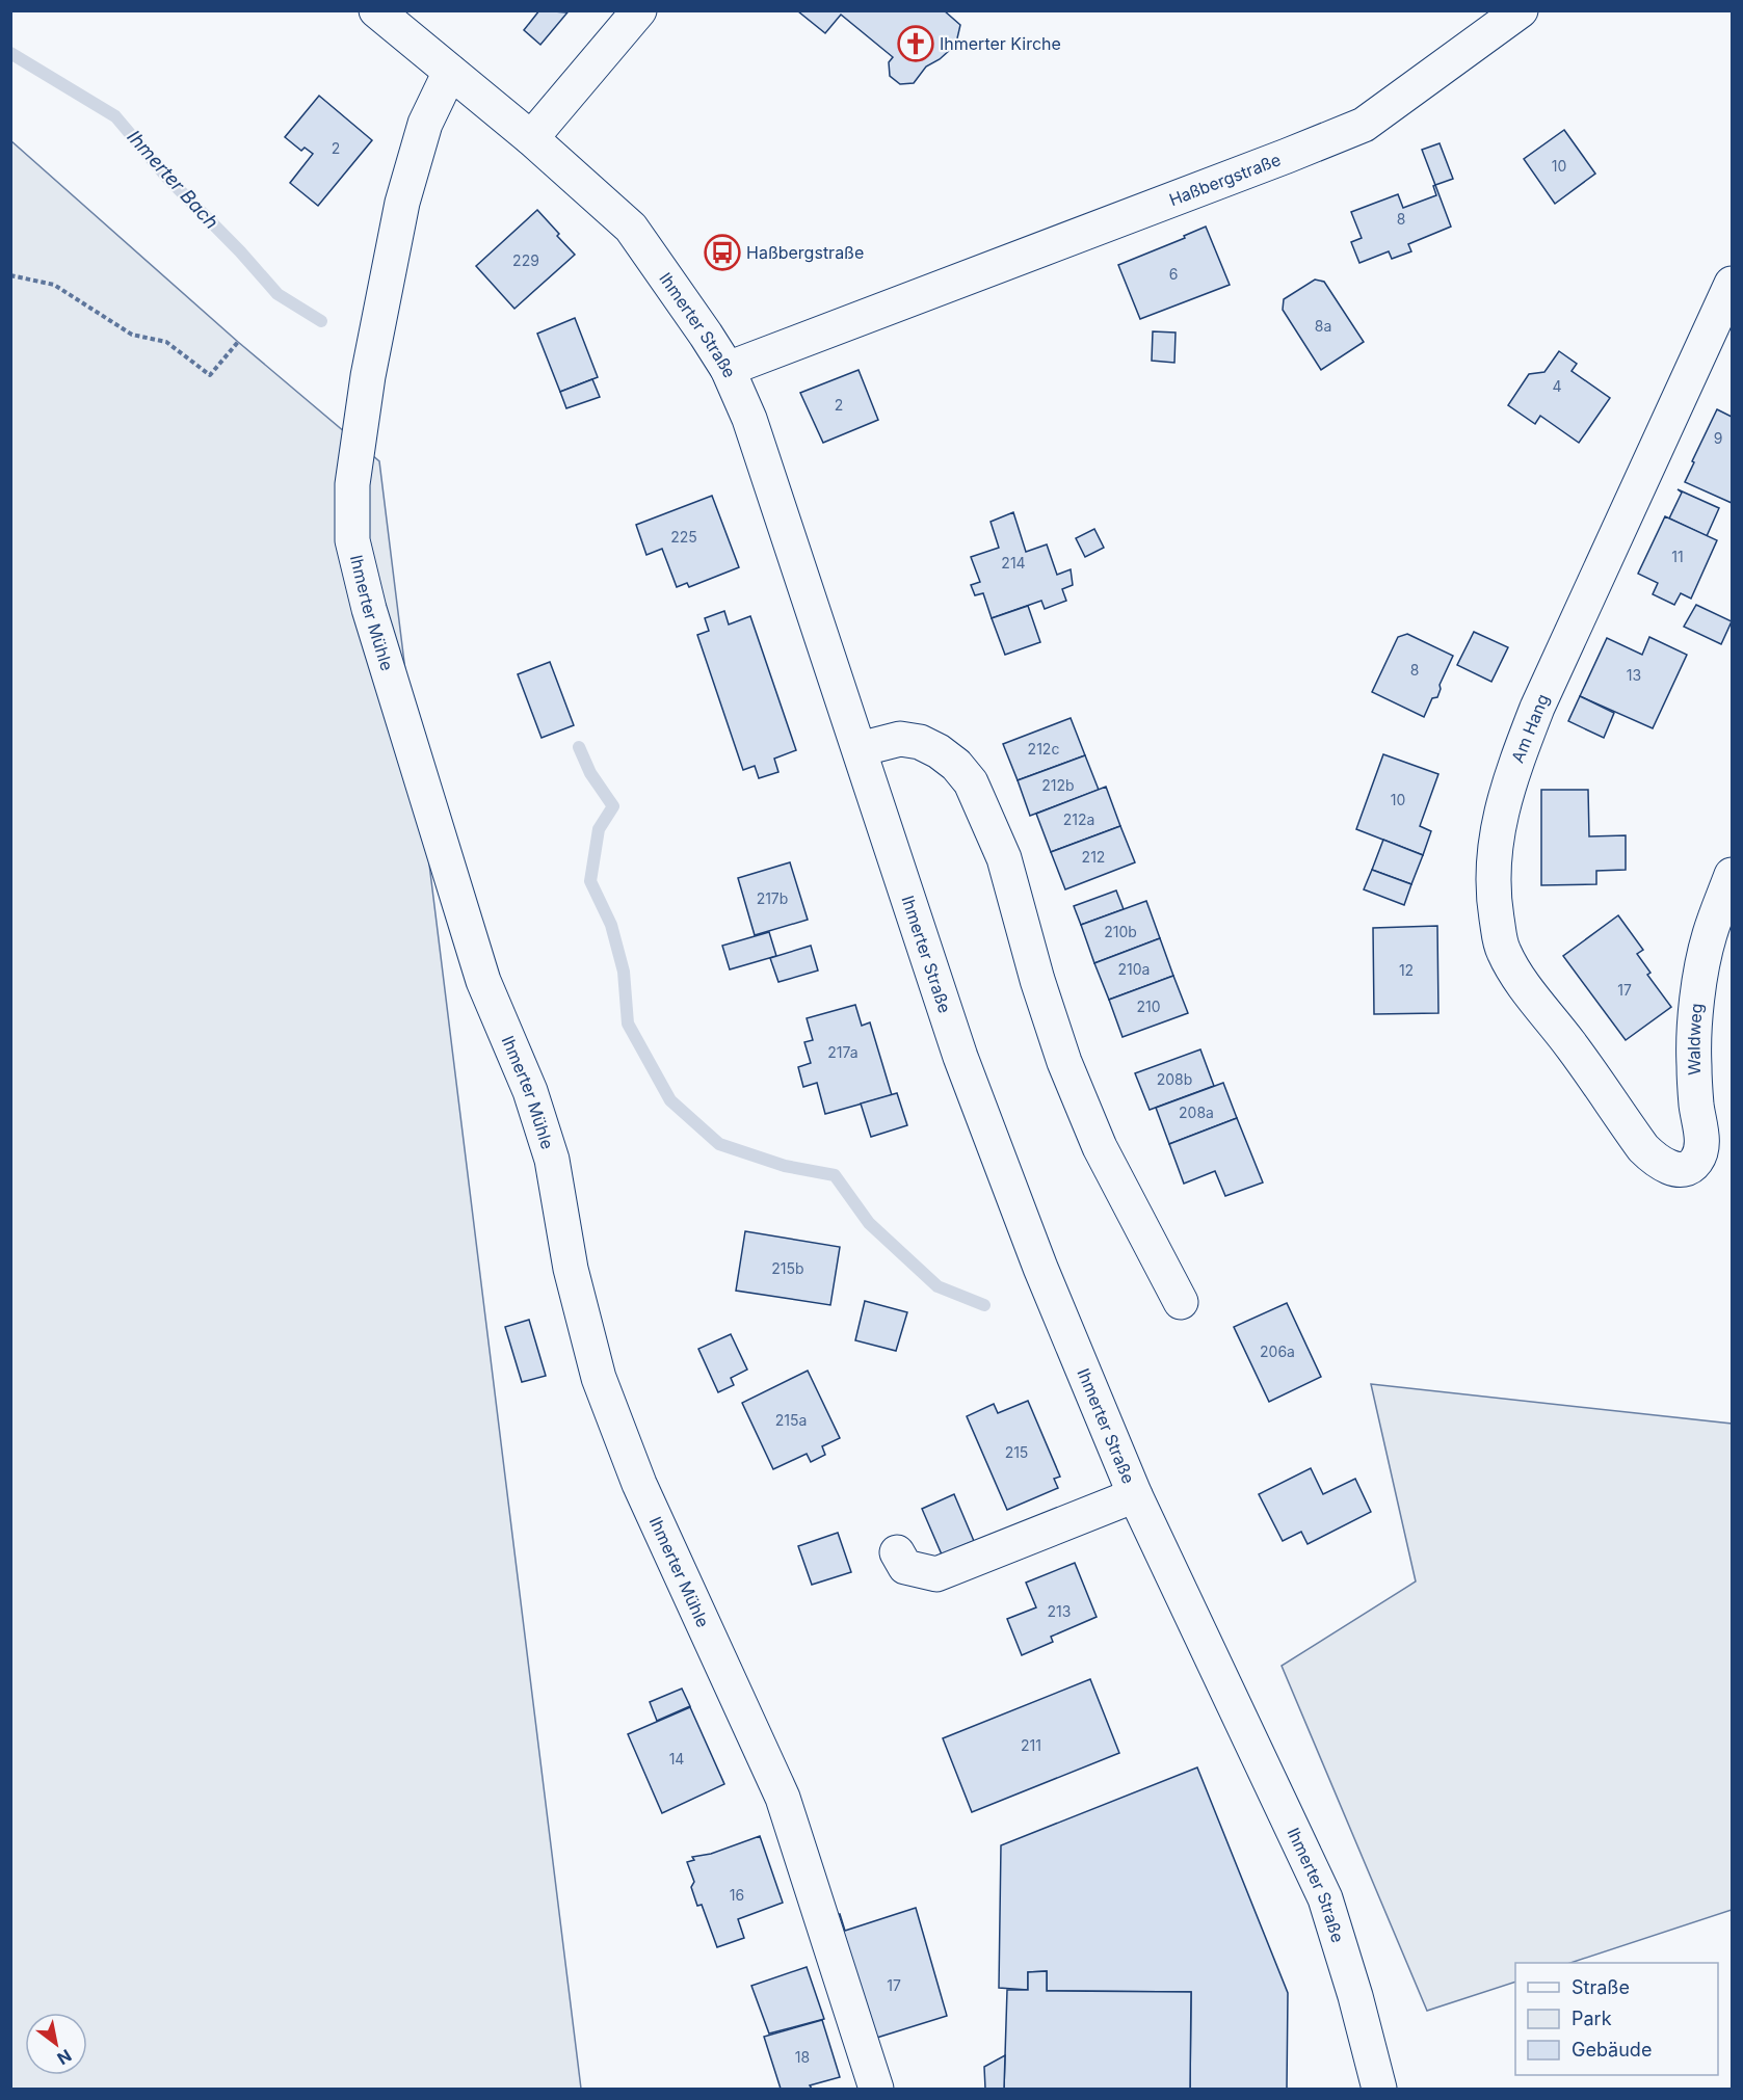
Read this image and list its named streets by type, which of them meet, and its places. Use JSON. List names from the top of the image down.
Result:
{
  "streets": {
    "street": [
      "Haßbergstraße",
      "Ihmerter Straße",
      "Ihmerter Mühle",
      "Am Hang",
      "Waldweg"
    ]
  },
  "crossings": [
    ["Haßbergstraße", "Ihmerter Straße"],
    ["Ihmerter Straße", "Ihmerter Mühle"],
    ["Am Hang", "Waldweg"]
  ],
  "water": ["Ihmerter Bach"],
  "places": {
    "church": ["Ihmerter Kirche"],
    "bus stop": ["Haßbergstraße"]
  },
  "house_numbers": [
    "2",
    "10",
    "8",
    "229",
    "6",
    "8a",
    "4",
    "2",
    "9",
    "225",
    "11",
    "214",
    "8",
    "13",
    "212c",
    "212b",
    "10",
    "212a",
    "212",
    "217b",
    "210b",
    "210a",
    "12",
    "17",
    "210",
    "217a",
    "208b",
    "208a",
    "215b",
    "206a",
    "215a",
    "215",
    "213",
    "211",
    "14",
    "16",
    "17",
    "18"
  ],
  "legend": ["Straße", "Park", "Gebäude"],
  "north": "bottom right"
}
